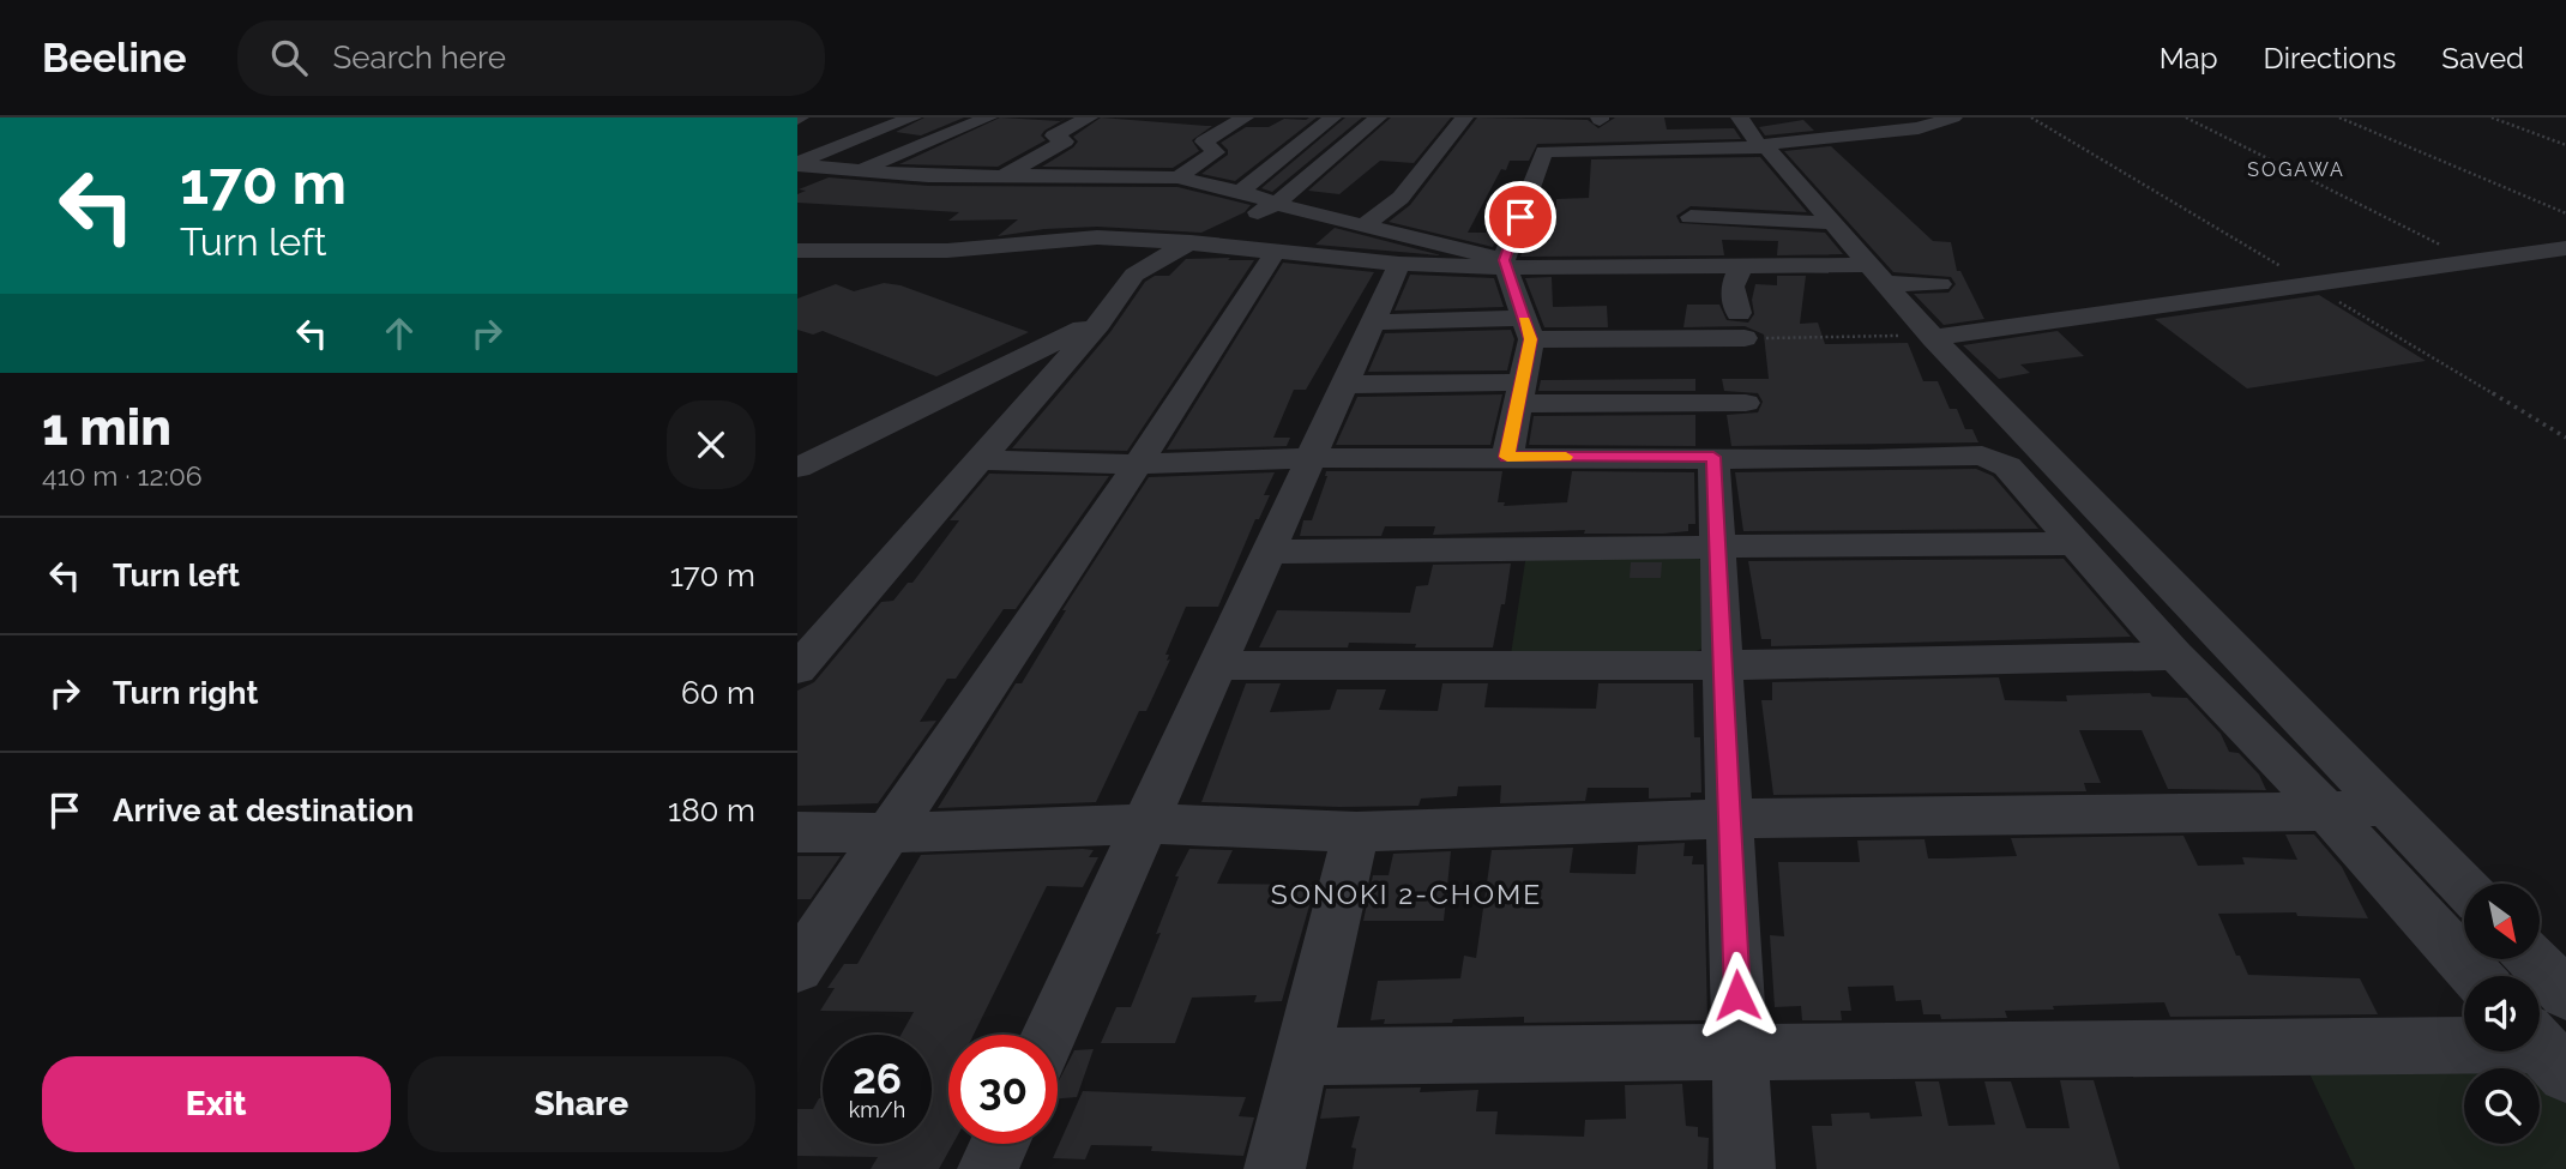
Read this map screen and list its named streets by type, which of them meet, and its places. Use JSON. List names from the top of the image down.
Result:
{
  "districts": ["SOGAWA", "SONOKI 2-CHOME"],
  "north": "bottom right",
  "page": {
    "header": "Beeline",
    "search": "Search here",
    "nav": ["Map", "Directions", "Saved"],
    "turn": ["170 m", "Turn left"],
    "heading": ["1 min", "410 m · 12:06"],
    "list": [
      {
        "name": "Turn left",
        "value": "170 m"
      },
      {
        "name": "Turn right",
        "value": "60 m"
      },
      {
        "name": "Arrive at destination",
        "value": "180 m"
      }
    ],
    "speed": "26 km/h",
    "limit": "30",
    "buttons": ["Exit", "Share"]
  }
}
